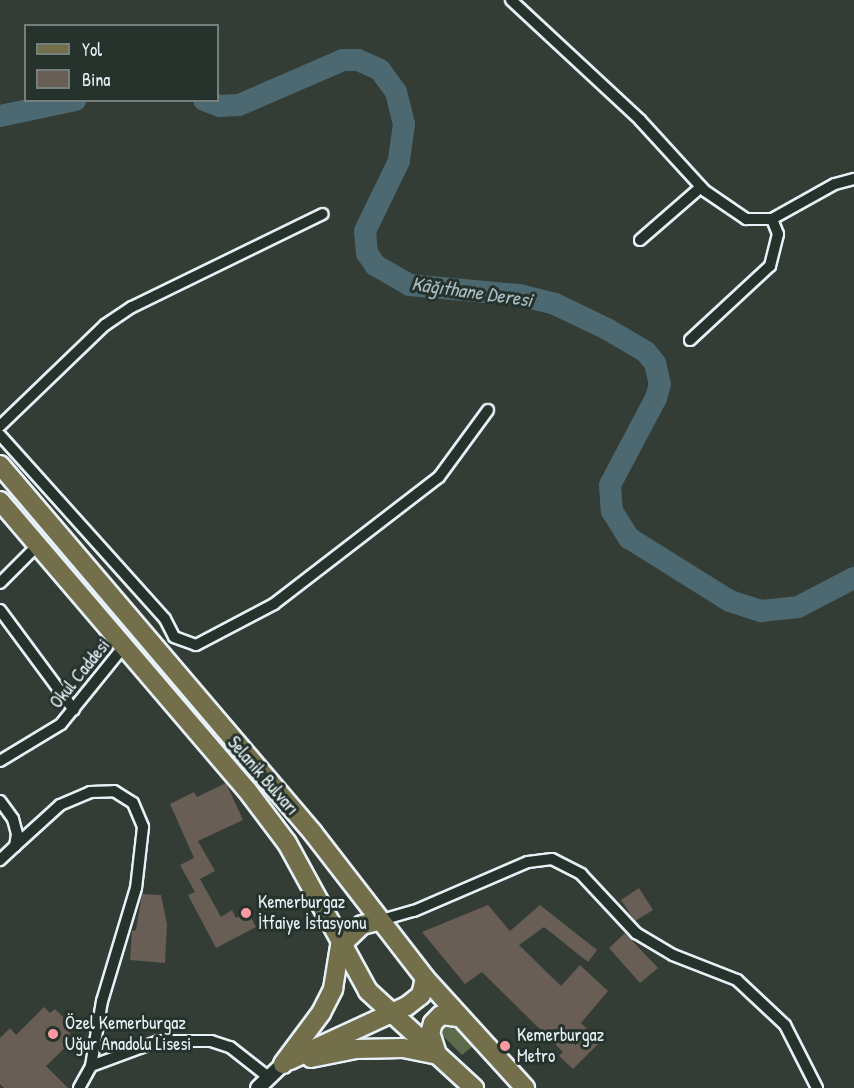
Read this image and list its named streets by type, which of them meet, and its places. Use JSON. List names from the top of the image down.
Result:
{
  "streets": {
    "main road": ["Selanik Bulvarı"],
    "street": ["Okul Caddesi"]
  },
  "crossings": [
    ["Okul Caddesi", "Selanik Bulvarı"]
  ],
  "water": ["Kâğıthane Deresi"],
  "places": ["Kemerburgaz İtfaiye İstasyonu", "Özel Kemerburgaz Uğur Anadolu Lisesi", "Kemerburgaz Metro"],
  "legend": ["Yol", "Bina"]
}
